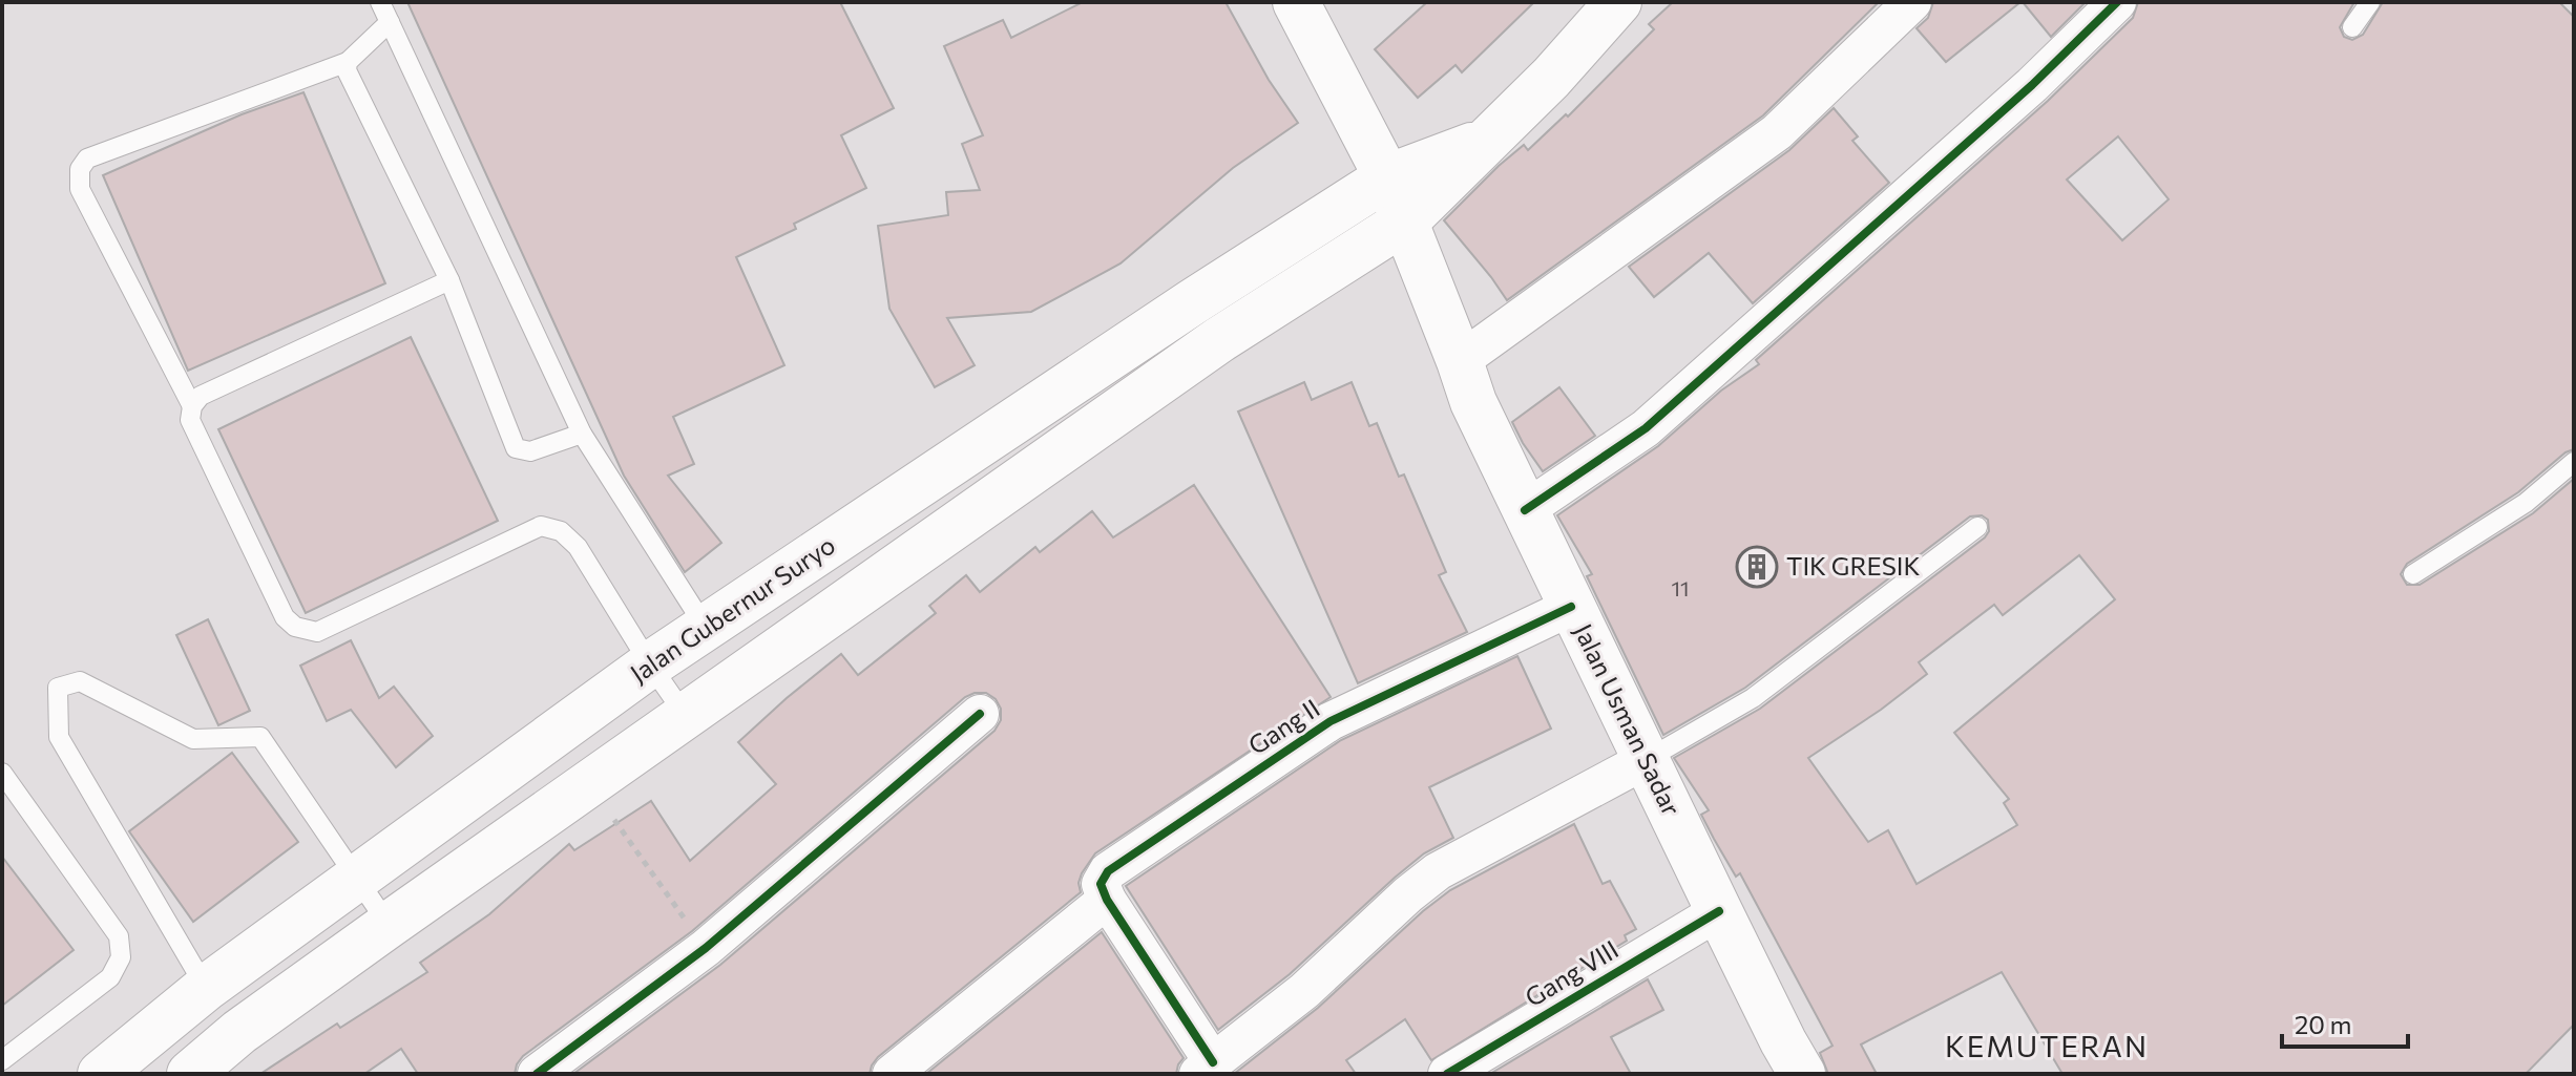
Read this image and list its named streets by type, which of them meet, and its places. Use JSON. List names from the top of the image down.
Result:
{
  "streets": {
    "main road": ["Jalan Gubernur Suryo", "Jalan Usman Sadar"],
    "street": ["Gang II", "Gang VIII"]
  },
  "crossings": [
    ["Jalan Gubernur Suryo", "Jalan Usman Sadar"],
    ["Jalan Usman Sadar", "Gang II"],
    ["Jalan Usman Sadar", "Gang VIII"]
  ],
  "districts": ["KEMUTERAN"],
  "places": {
    "building": ["TIK GRESIK"]
  },
  "house_numbers": ["11"],
  "scale_bar": "20 m"
}
